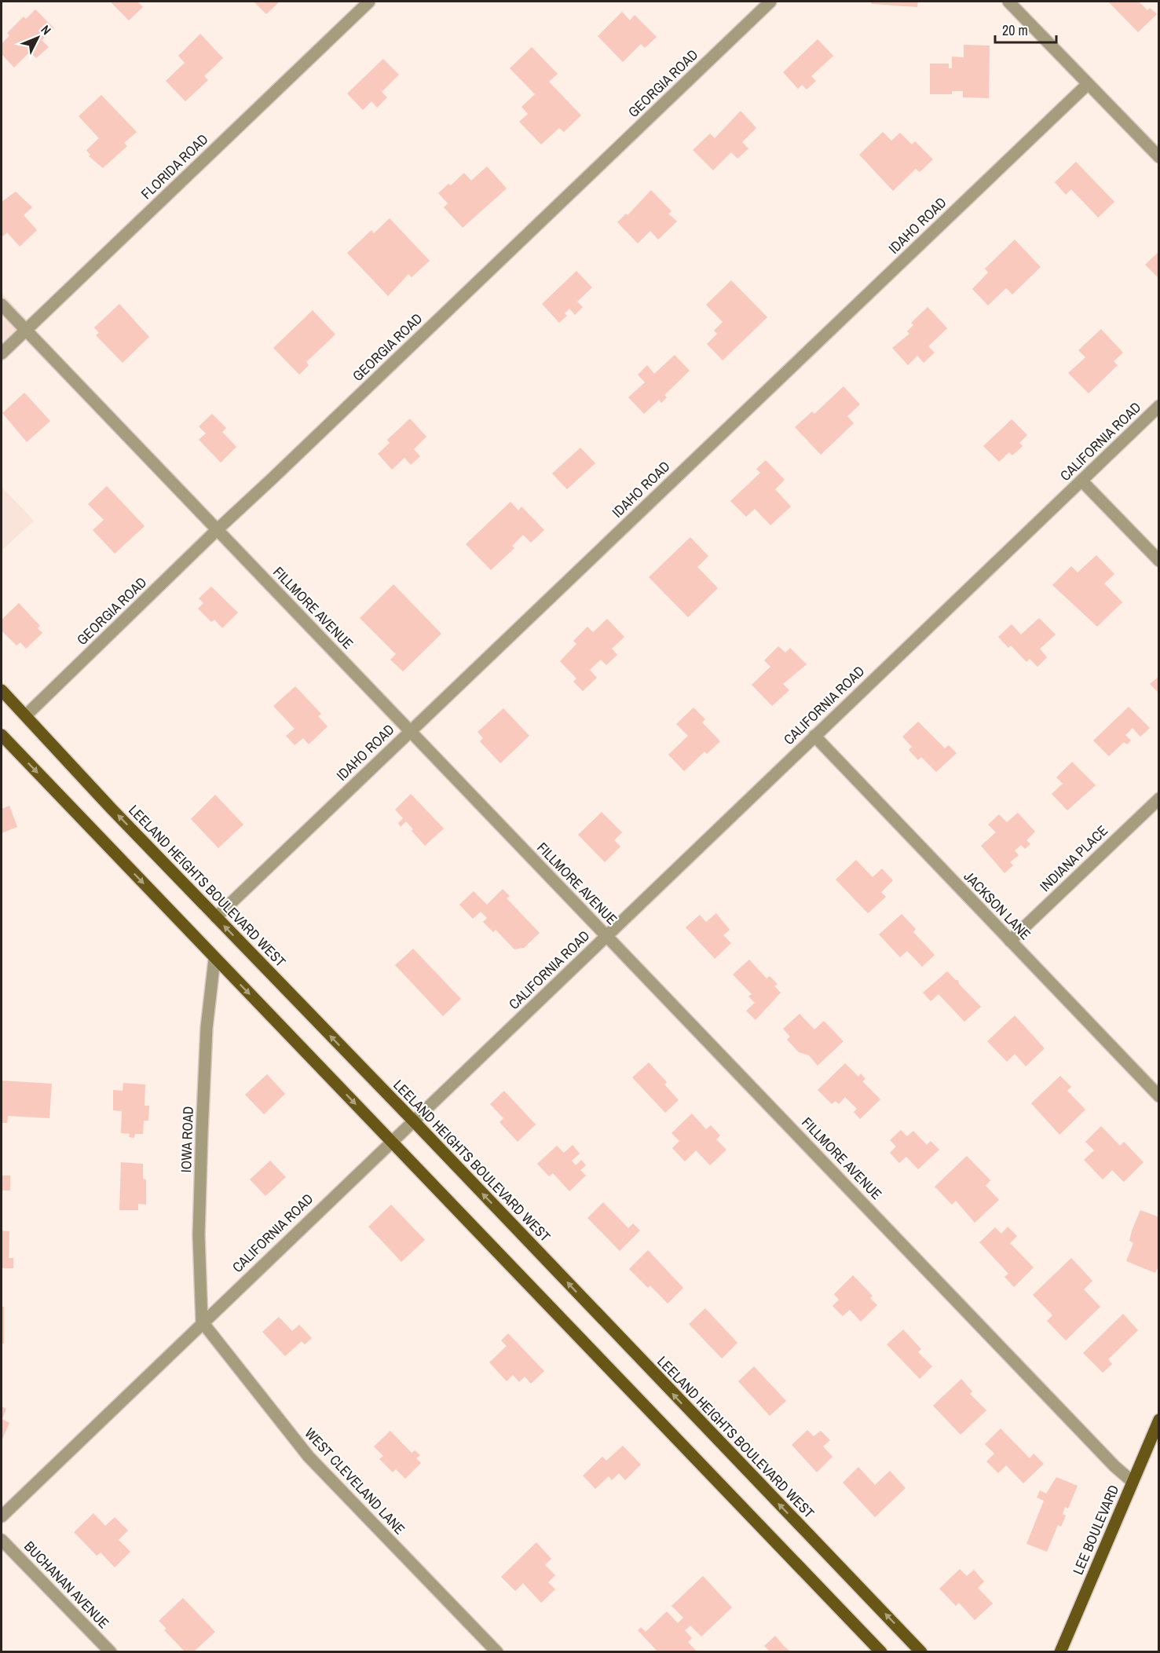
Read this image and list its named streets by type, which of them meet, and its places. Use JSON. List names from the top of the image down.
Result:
{
  "streets": {
    "main road": ["LEELAND HEIGHTS BOULEVARD WEST", "LEE BOULEVARD"],
    "street": [
      "GEORGIA ROAD",
      "FLORIDA ROAD",
      "IDAHO ROAD",
      "CALIFORNIA ROAD",
      "FILLMORE AVENUE",
      "INDIANA PLACE",
      "JACKSON LANE",
      "IOWA ROAD",
      "WEST CLEVELAND LANE",
      "BUCHANAN AVENUE"
    ]
  },
  "crossings": [
    ["GEORGIA ROAD", "FILLMORE AVENUE"],
    ["GEORGIA ROAD", "LEELAND HEIGHTS BOULEVARD WEST"],
    ["FLORIDA ROAD", "FILLMORE AVENUE"],
    ["IDAHO ROAD", "FILLMORE AVENUE"],
    ["IDAHO ROAD", "LEELAND HEIGHTS BOULEVARD WEST"],
    ["CALIFORNIA ROAD", "FILLMORE AVENUE"],
    ["CALIFORNIA ROAD", "LEELAND HEIGHTS BOULEVARD WEST"],
    ["CALIFORNIA ROAD", "JACKSON LANE"],
    ["CALIFORNIA ROAD", "IOWA ROAD"],
    ["CALIFORNIA ROAD", "WEST CLEVELAND LANE"],
    ["FILLMORE AVENUE", "LEE BOULEVARD"],
    ["INDIANA PLACE", "JACKSON LANE"],
    ["IOWA ROAD", "WEST CLEVELAND LANE"]
  ],
  "scale_bar": "20 m",
  "north": "top right"
}
